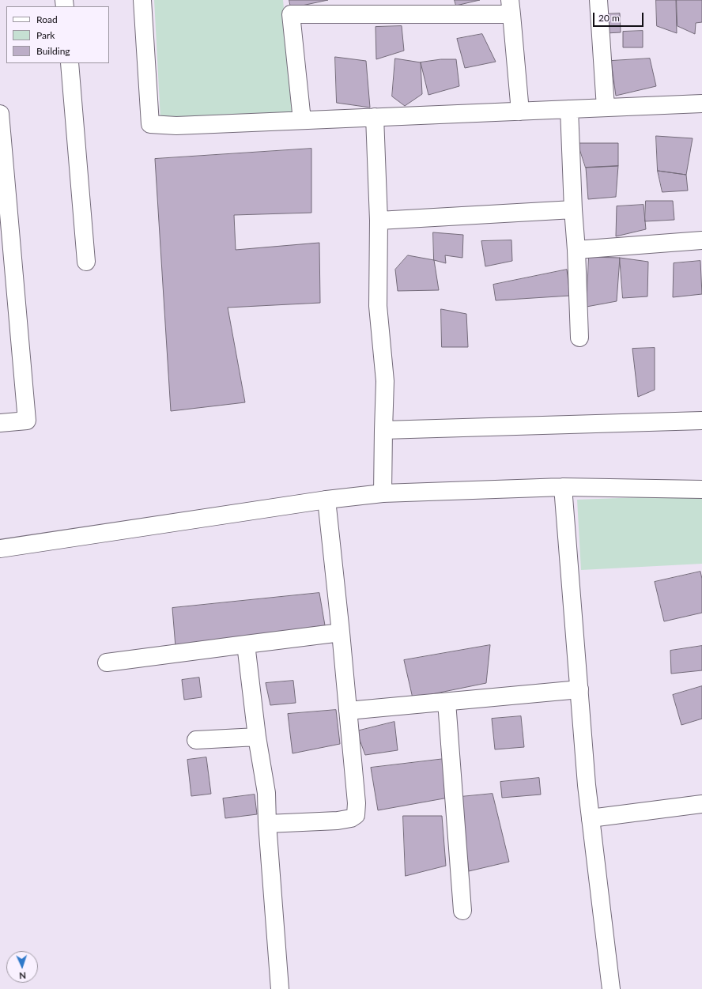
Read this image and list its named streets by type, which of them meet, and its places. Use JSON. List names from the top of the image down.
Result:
{
  "legend": ["Road", "Park", "Building"],
  "scale_bar": "20 m",
  "north": "bottom"
}
